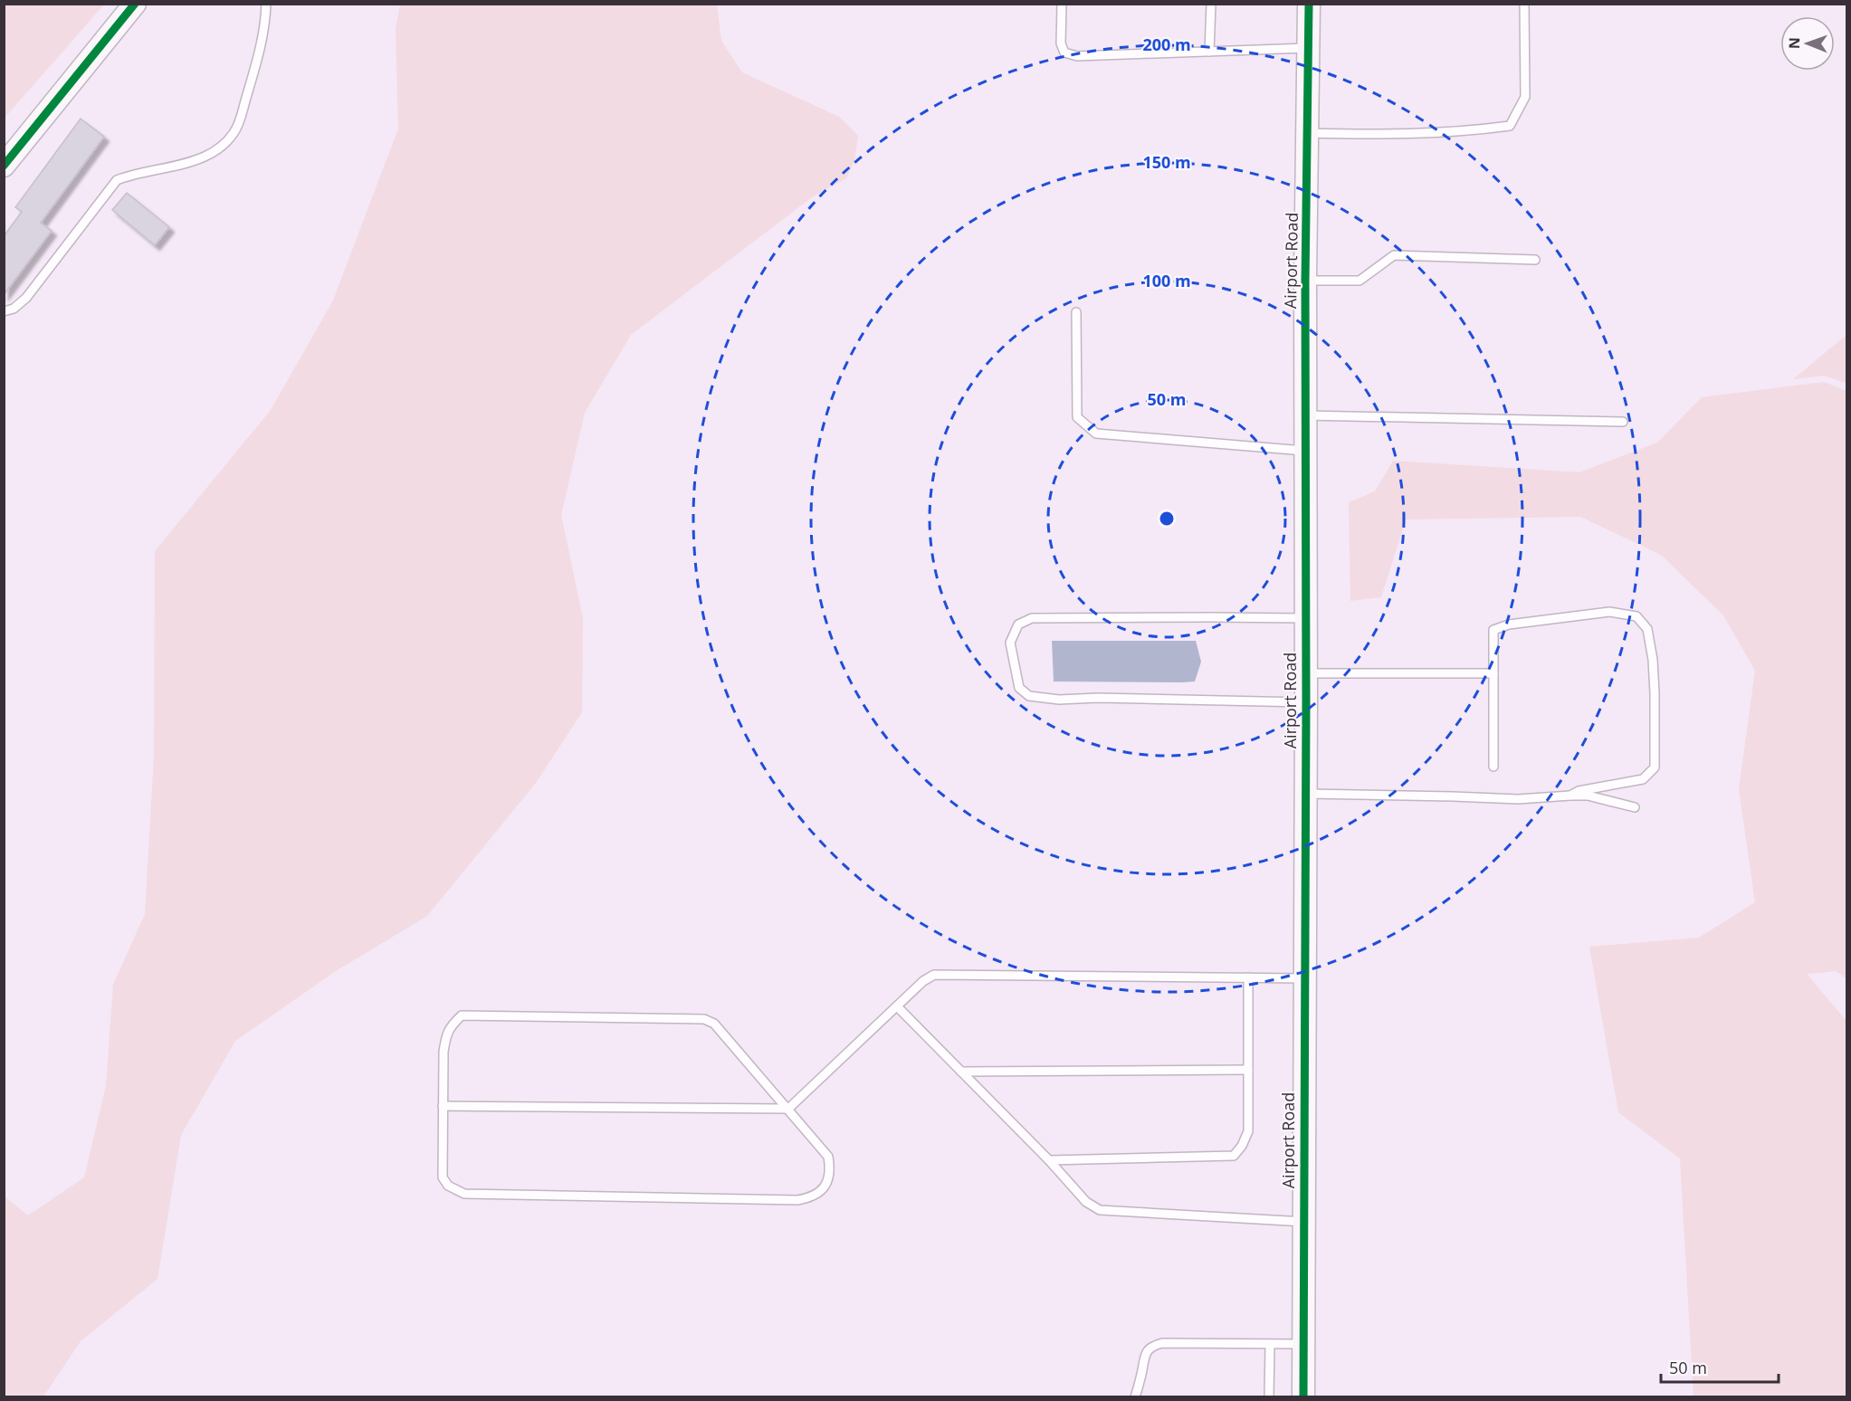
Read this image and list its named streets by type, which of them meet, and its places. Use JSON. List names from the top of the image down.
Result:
{
  "streets": {
    "street": ["Airport Road"]
  },
  "scale_bar": "50 m",
  "north": "left",
  "rings": [
    "200 m",
    "150 m",
    "100 m",
    "50 m"
  ]
}
